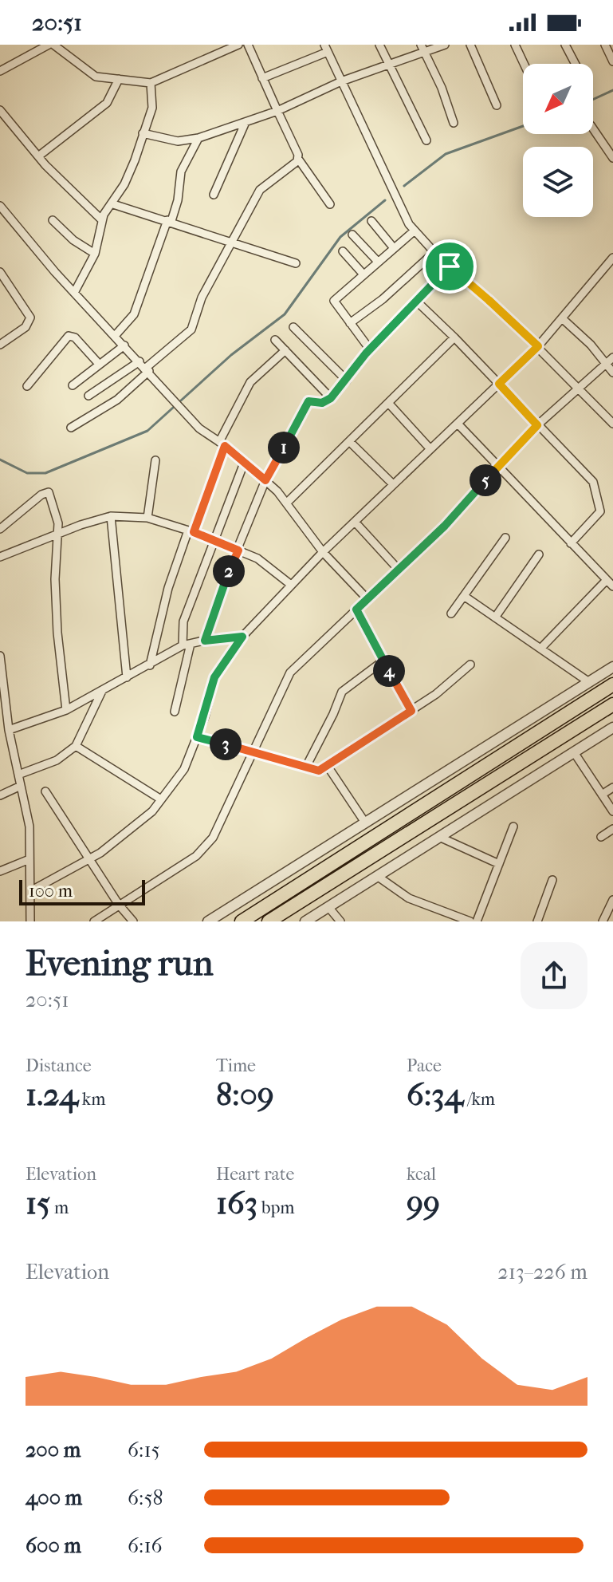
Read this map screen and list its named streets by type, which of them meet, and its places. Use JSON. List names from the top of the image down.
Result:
{
  "scale_bar": "100 m",
  "north": "bottom left",
  "page": {
    "status": "20:51",
    "pins": [
      "1",
      "5",
      "2",
      "4",
      "3"
    ],
    "scale": "100 m",
    "heading": ["Evening run", "20:51"],
    "stats": [
      ["Distance", "1.24 km"],
      ["Time", "8:09"],
      ["Pace", "6:34 /km"],
      ["Elevation", "15 m"],
      ["Heart rate", "163 bpm"],
      ["kcal", "99"]
    ],
    "chart": ["Elevation", "213–226 m"],
    "list": [
      {
        "name": "200 m",
        "note": "6:15"
      },
      {
        "name": "400 m",
        "note": "6:58"
      },
      {
        "name": "600 m",
        "note": "6:16"
      }
    ]
  }
}
